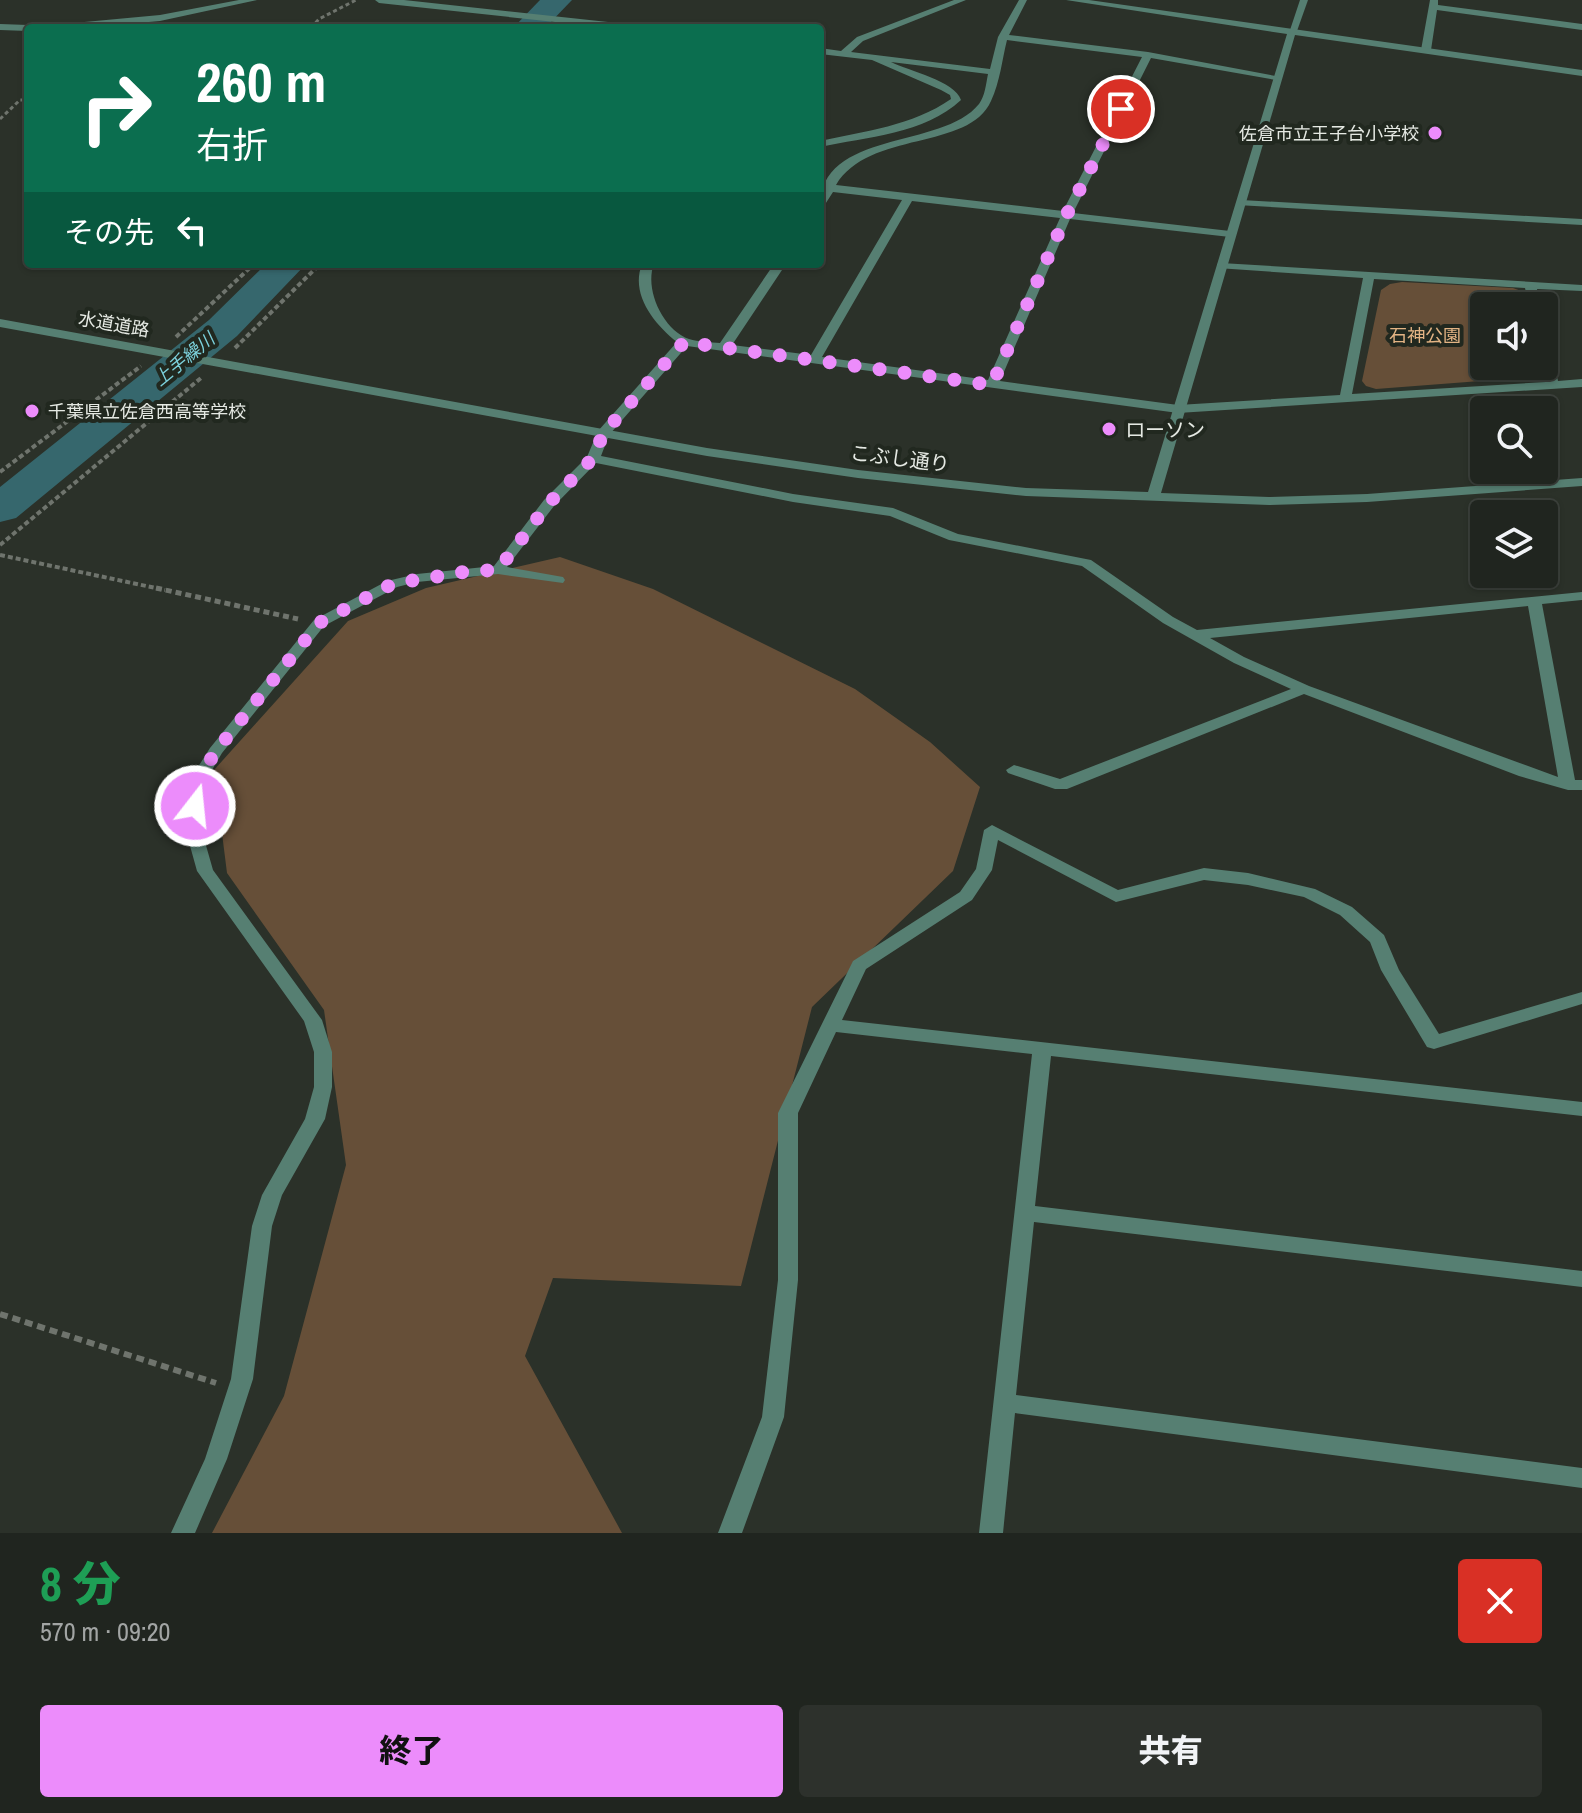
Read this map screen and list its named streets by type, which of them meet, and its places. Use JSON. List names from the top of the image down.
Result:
{
  "streets": {
    "street": ["水道道路", "こぶし通り"]
  },
  "crossings": [
    ["水道道路", "こぶし通り"]
  ],
  "water": ["上手繰川"],
  "parks": ["石神公園"],
  "places": ["佐倉市立王子台小学校", "千葉県立佐倉西高等学校", "ローソン"],
  "page": {
    "turn": ["260 m", "右折"],
    "then": "その先",
    "heading": ["8 分", "570 m · 09:20"],
    "buttons": ["終了", "共有"]
  }
}
